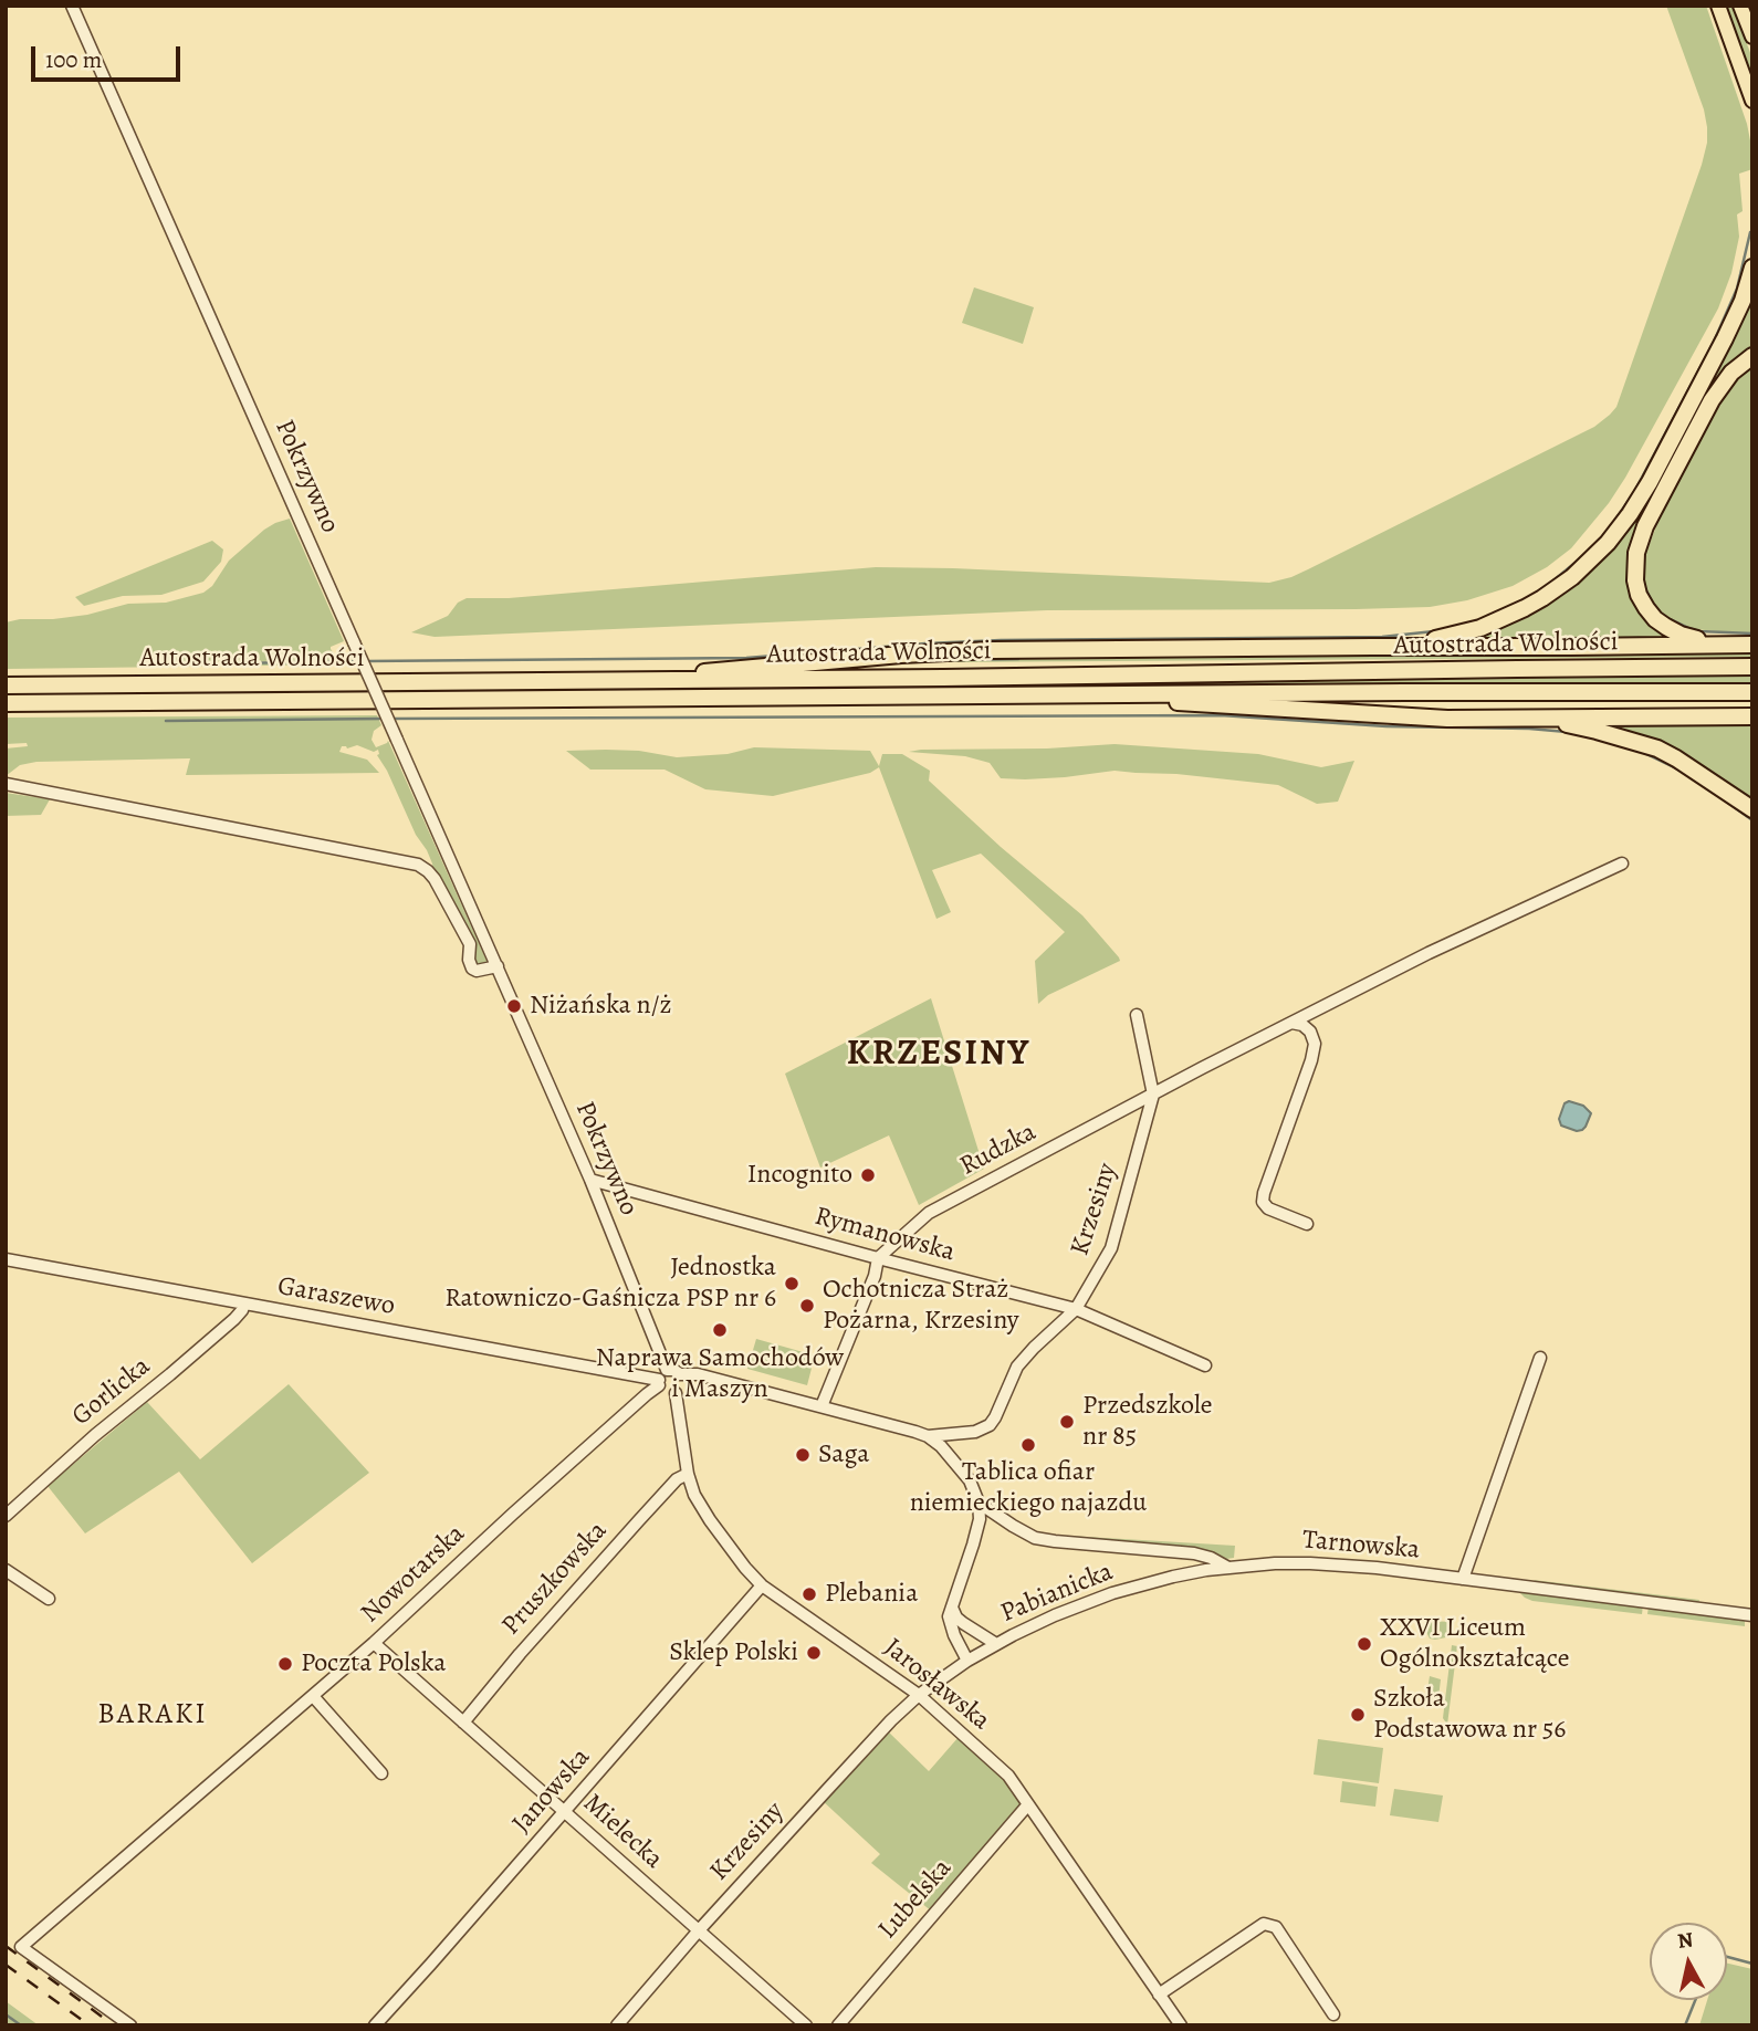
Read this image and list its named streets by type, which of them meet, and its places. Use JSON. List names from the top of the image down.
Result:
{
  "streets": {
    "highway": ["Autostrada Wolności"],
    "street": [
      "Pokrzywno",
      "Rudzka",
      "Krzesiny",
      "Rymanowska",
      "Garaszewo",
      "Gorlicka",
      "Tarnowska",
      "Nowotarska",
      "Pruszkowska",
      "Pabianicka",
      "Jarosławska",
      "Janowska",
      "Mielecka",
      "Lubelska"
    ]
  },
  "crossings": [
    ["Pokrzywno", "Rymanowska"],
    ["Pokrzywno", "Garaszewo"],
    ["Pokrzywno", "Nowotarska"],
    ["Pokrzywno", "Jarosławska"],
    ["Rudzka", "Krzesiny"],
    ["Rudzka", "Rymanowska"],
    ["Krzesiny", "Rymanowska"],
    ["Krzesiny", "Pabianicka"],
    ["Krzesiny", "Jarosławska"],
    ["Krzesiny", "Mielecka"],
    ["Garaszewo", "Gorlicka"],
    ["Garaszewo", "Nowotarska"],
    ["Garaszewo", "Jarosławska"],
    ["Tarnowska", "Pabianicka"],
    ["Nowotarska", "Jarosławska"],
    ["Nowotarska", "Mielecka"],
    ["Pruszkowska", "Jarosławska"],
    ["Pruszkowska", "Mielecka"],
    ["Pabianicka", "Jarosławska"],
    ["Jarosławska", "Janowska"],
    ["Jarosławska", "Lubelska"],
    ["Janowska", "Mielecka"]
  ],
  "districts": ["KRZESINY", "BARAKI"],
  "places": [
    "Niżańska n/ż",
    "Incognito",
    "Jednostka Ratowniczo-Gaśnicza PSP nr 6",
    "Ochotnicza Straż Pożarna, Krzesiny",
    "Naprawa Samochodów i Maszyn",
    "Przedszkole nr 85",
    "Tablica ofiar niemieckiego najazdu",
    "Saga",
    "Plebania",
    "XXVI Liceum Ogólnokształcące",
    "Sklep Polski",
    "Poczta Polska",
    "Szkoła Podstawowa nr 56"
  ],
  "scale_bar": "100 m",
  "north": "top"
}
